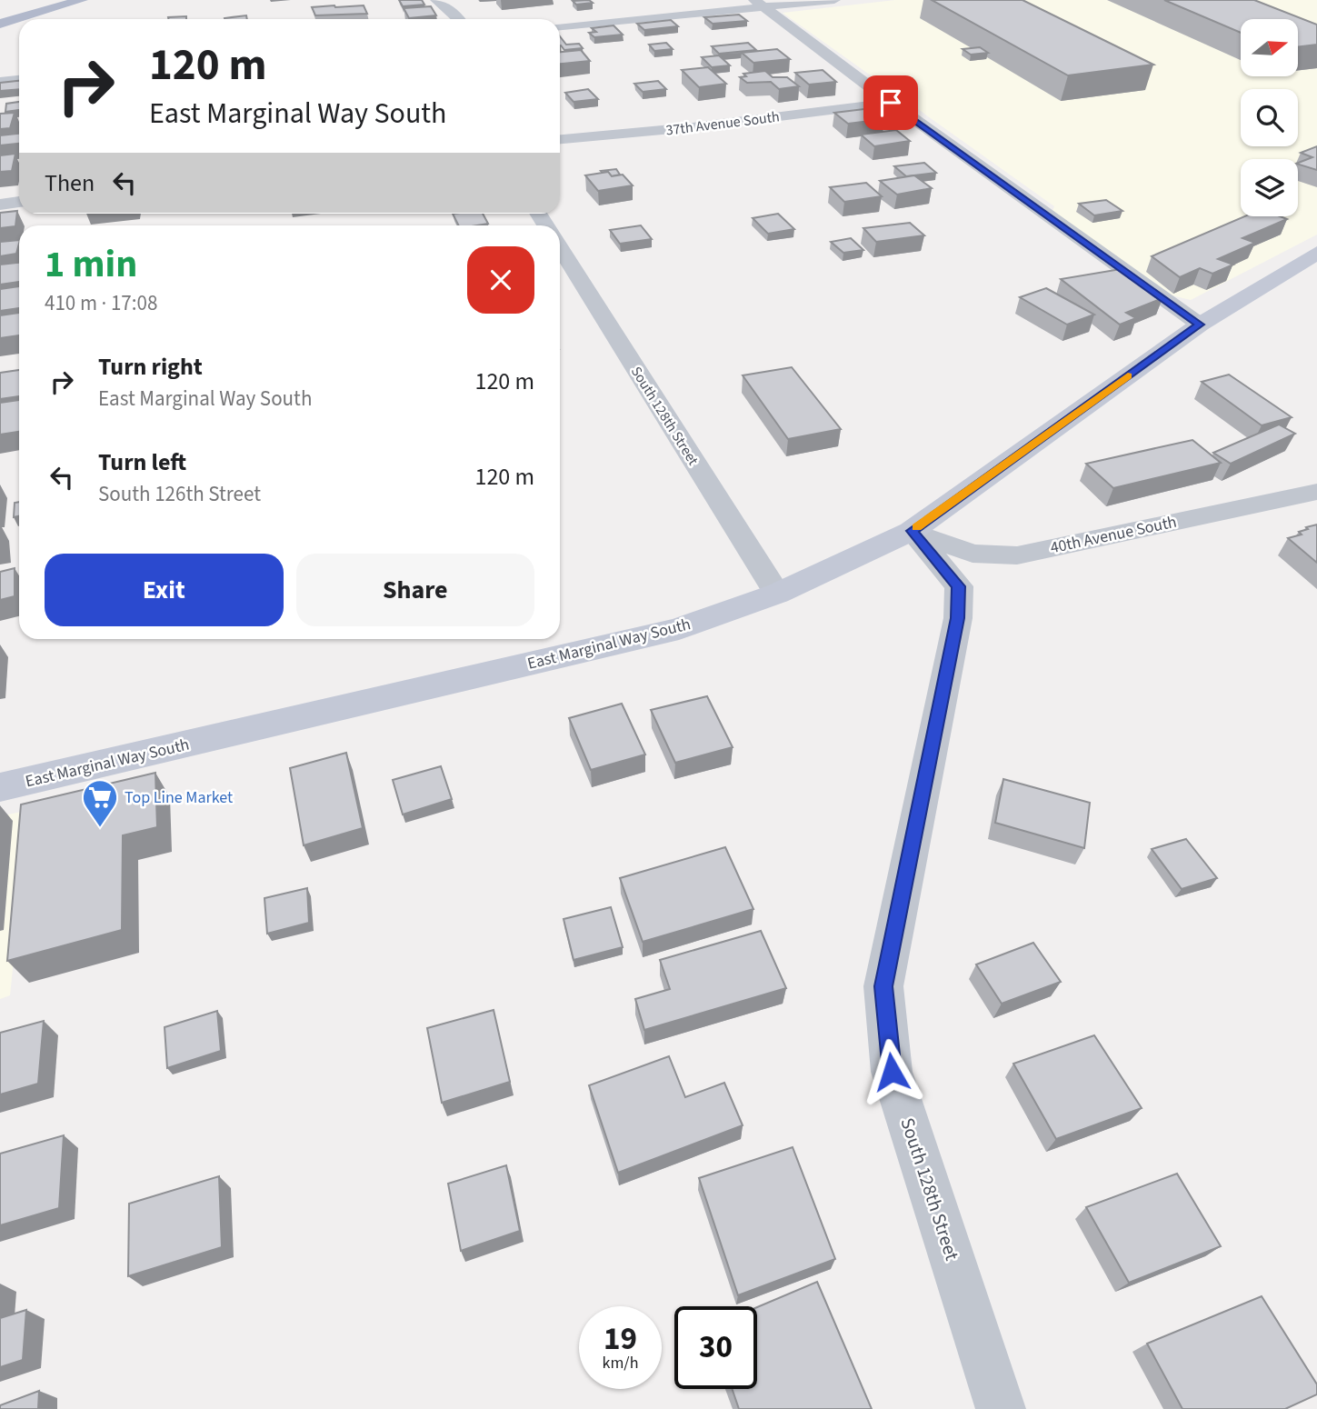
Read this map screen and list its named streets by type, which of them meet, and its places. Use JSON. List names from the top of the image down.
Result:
{
  "streets": {
    "street": [
      "37th Avenue South",
      "South 128th Street",
      "40th Avenue South",
      "East Marginal Way South"
    ]
  },
  "crossings": [
    ["South 128th Street", "40th Avenue South"],
    ["South 128th Street", "East Marginal Way South"],
    ["40th Avenue South", "East Marginal Way South"]
  ],
  "places": {
    "supermarket": ["Top Line Market"]
  },
  "north": "right",
  "page": {
    "turn": ["120 m", "East Marginal Way South"],
    "then": "Then",
    "heading": ["1 min", "410 m · 17:08"],
    "list": [
      {
        "name": "Turn right",
        "note": "East Marginal Way South",
        "value": "120 m"
      },
      {
        "name": "Turn left",
        "note": "South 126th Street",
        "value": "120 m"
      }
    ],
    "buttons": ["Exit", "Share"],
    "speed": "19 km/h",
    "limit": "30"
  }
}
